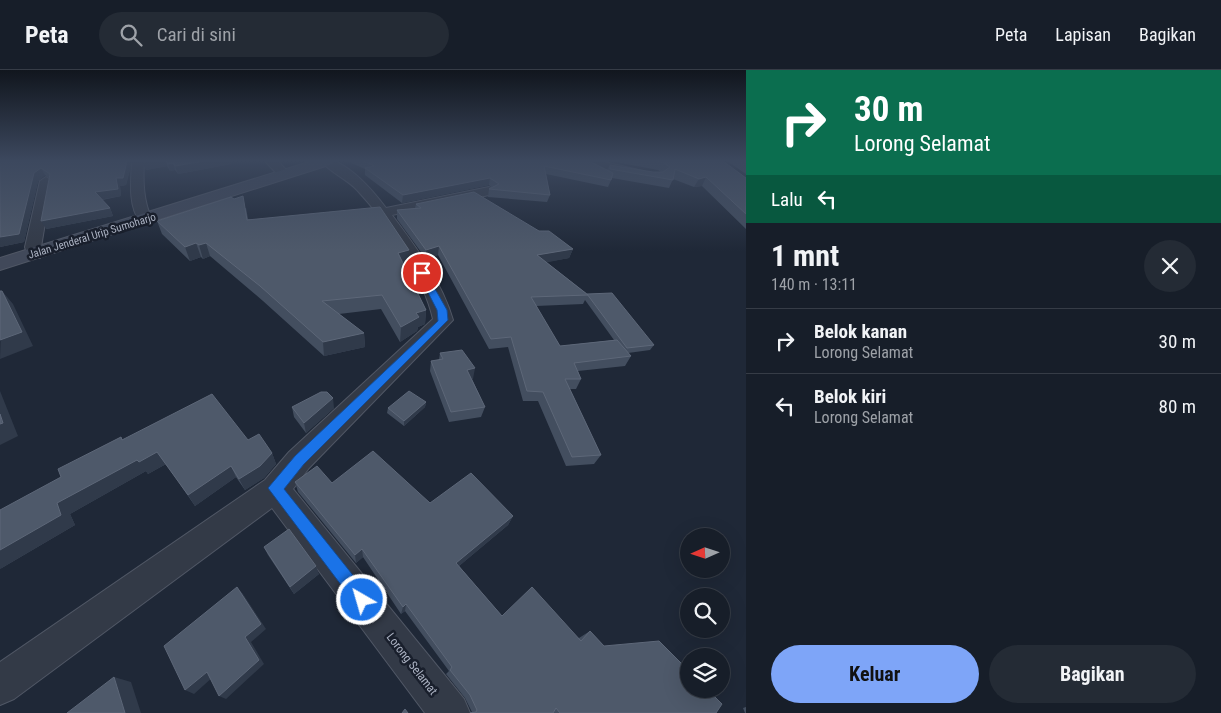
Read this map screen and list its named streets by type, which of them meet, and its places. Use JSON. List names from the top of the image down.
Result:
{
  "streets": {
    "street": ["Jalan Jenderal Urip Sumoharjo", "Lorong Selamat"]
  },
  "north": "left",
  "page": {
    "header": "Peta",
    "search": "Cari di sini",
    "nav": ["Peta", "Lapisan", "Bagikan"],
    "turn": ["30 m", "Lorong Selamat"],
    "then": "Lalu",
    "heading": ["1 mnt", "140 m · 13:11"],
    "list": [
      {
        "name": "Belok kanan",
        "note": "Lorong Selamat",
        "value": "30 m"
      },
      {
        "name": "Belok kiri",
        "note": "Lorong Selamat",
        "value": "80 m"
      }
    ],
    "buttons": ["Keluar", "Bagikan"]
  }
}
